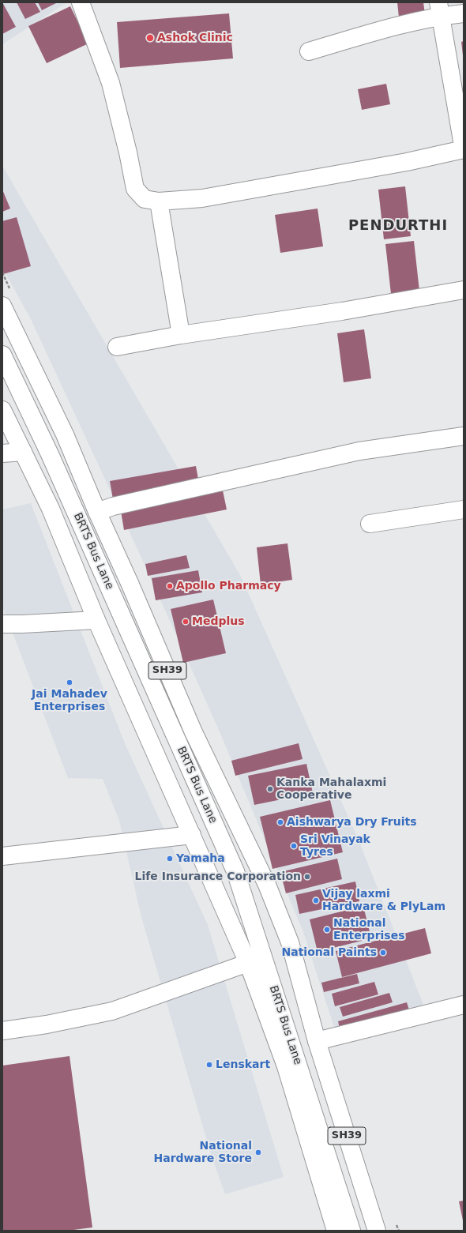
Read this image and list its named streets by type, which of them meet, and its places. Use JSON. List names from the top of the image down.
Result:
{
  "streets": {
    "main road": ["BRTS Bus Lane", "SH39"]
  },
  "districts": ["PENDURTHI"],
  "places": [
    "Ashok Clinic",
    "Apollo Pharmacy",
    "Medplus",
    "Jai Mahadev Enterprises",
    "Kanka Mahalaxmi Cooperative",
    "Aishwarya Dry Fruits",
    "Sri Vinayak Tyres",
    "Yamaha",
    "Life Insurance Corporation",
    "Vijay laxmi Hardware & PlyLam",
    "National Enterprises",
    "National Paints",
    "Lenskart",
    "National Hardware Store"
  ]
}
